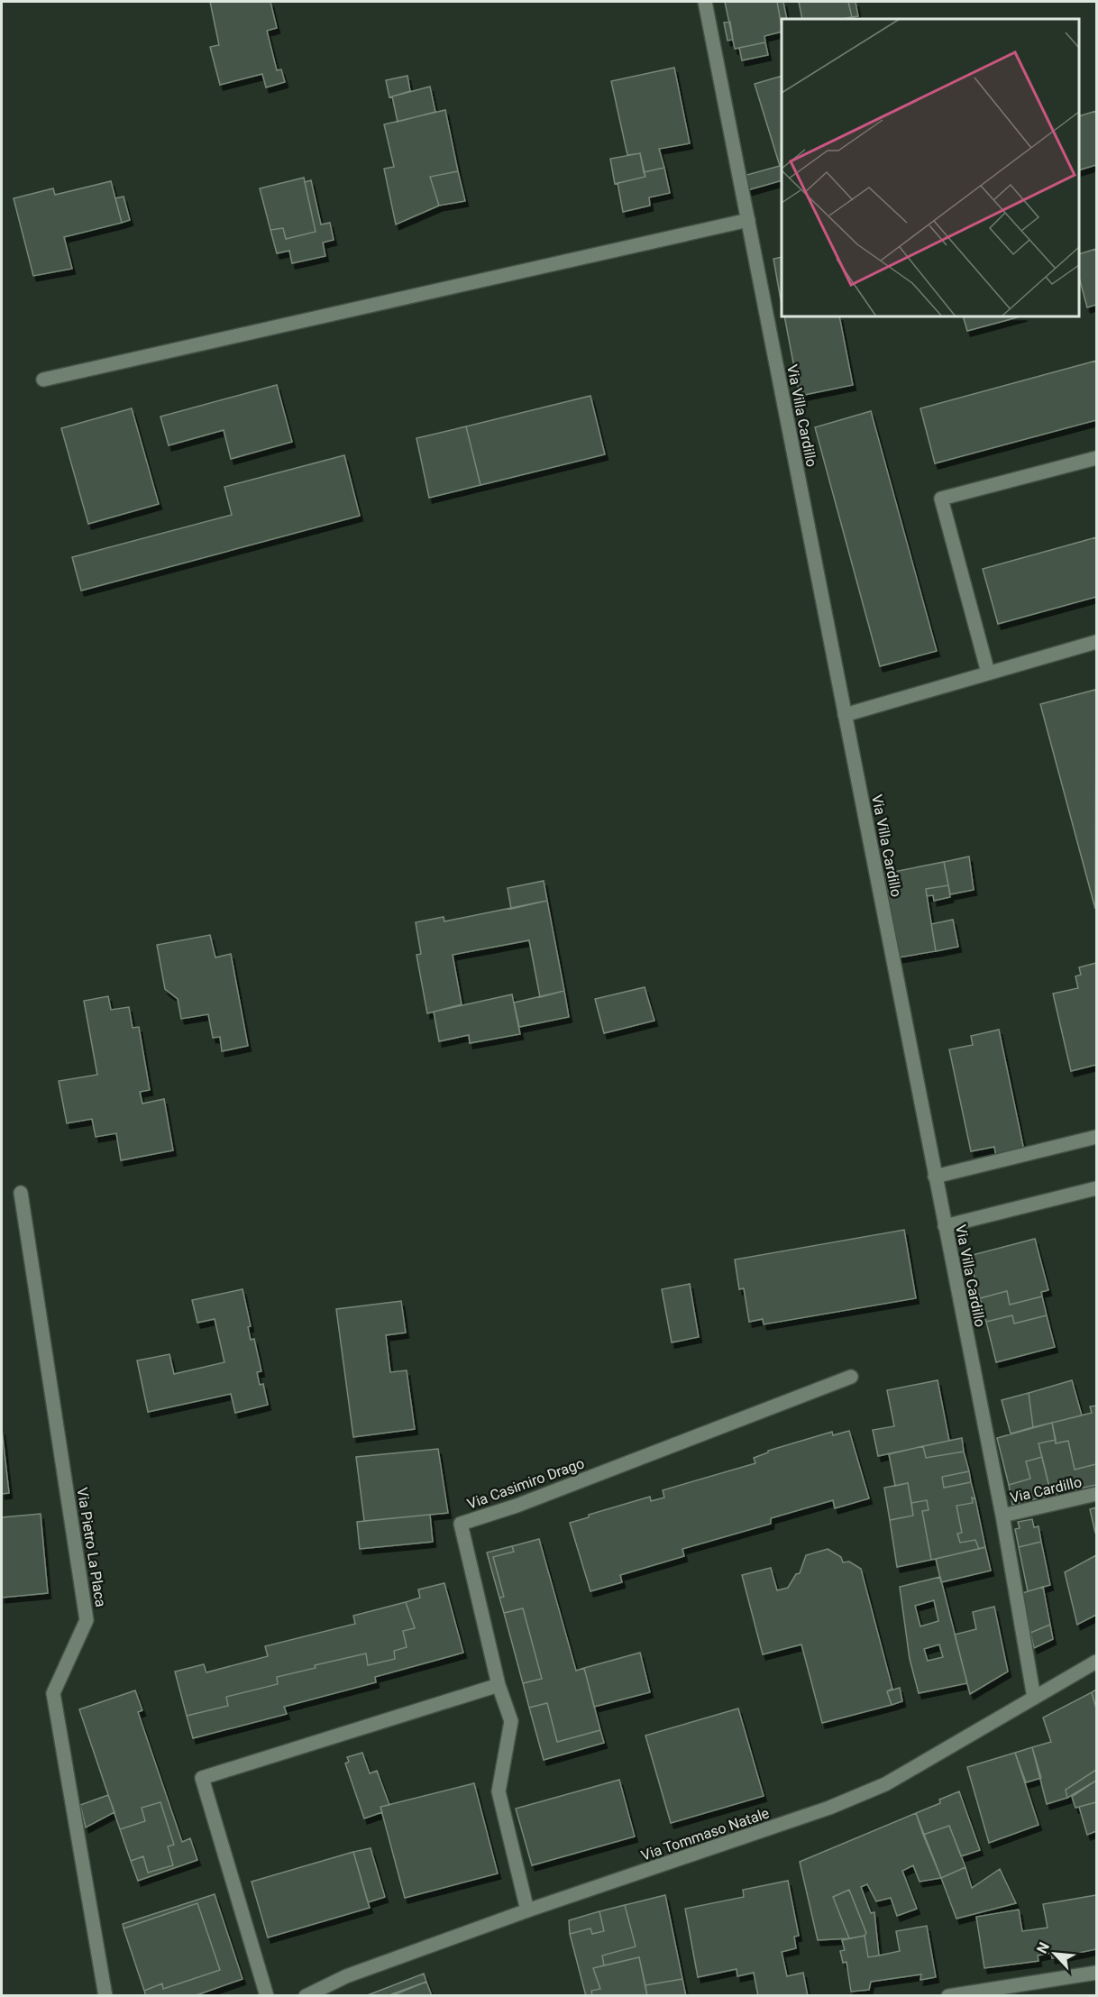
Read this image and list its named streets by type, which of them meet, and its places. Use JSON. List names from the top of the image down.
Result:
{
  "streets": {
    "street": [
      "Via Villa Cardillo",
      "Via Casimiro Drago",
      "Via Cardillo",
      "Via Pietro La Placa",
      "Via Tommaso Natale"
    ]
  },
  "crossings": [
    ["Via Villa Cardillo", "Via Cardillo"],
    ["Via Villa Cardillo", "Via Tommaso Natale"],
    ["Via Casimiro Drago", "Via Tommaso Natale"]
  ],
  "north": "top left"
}
